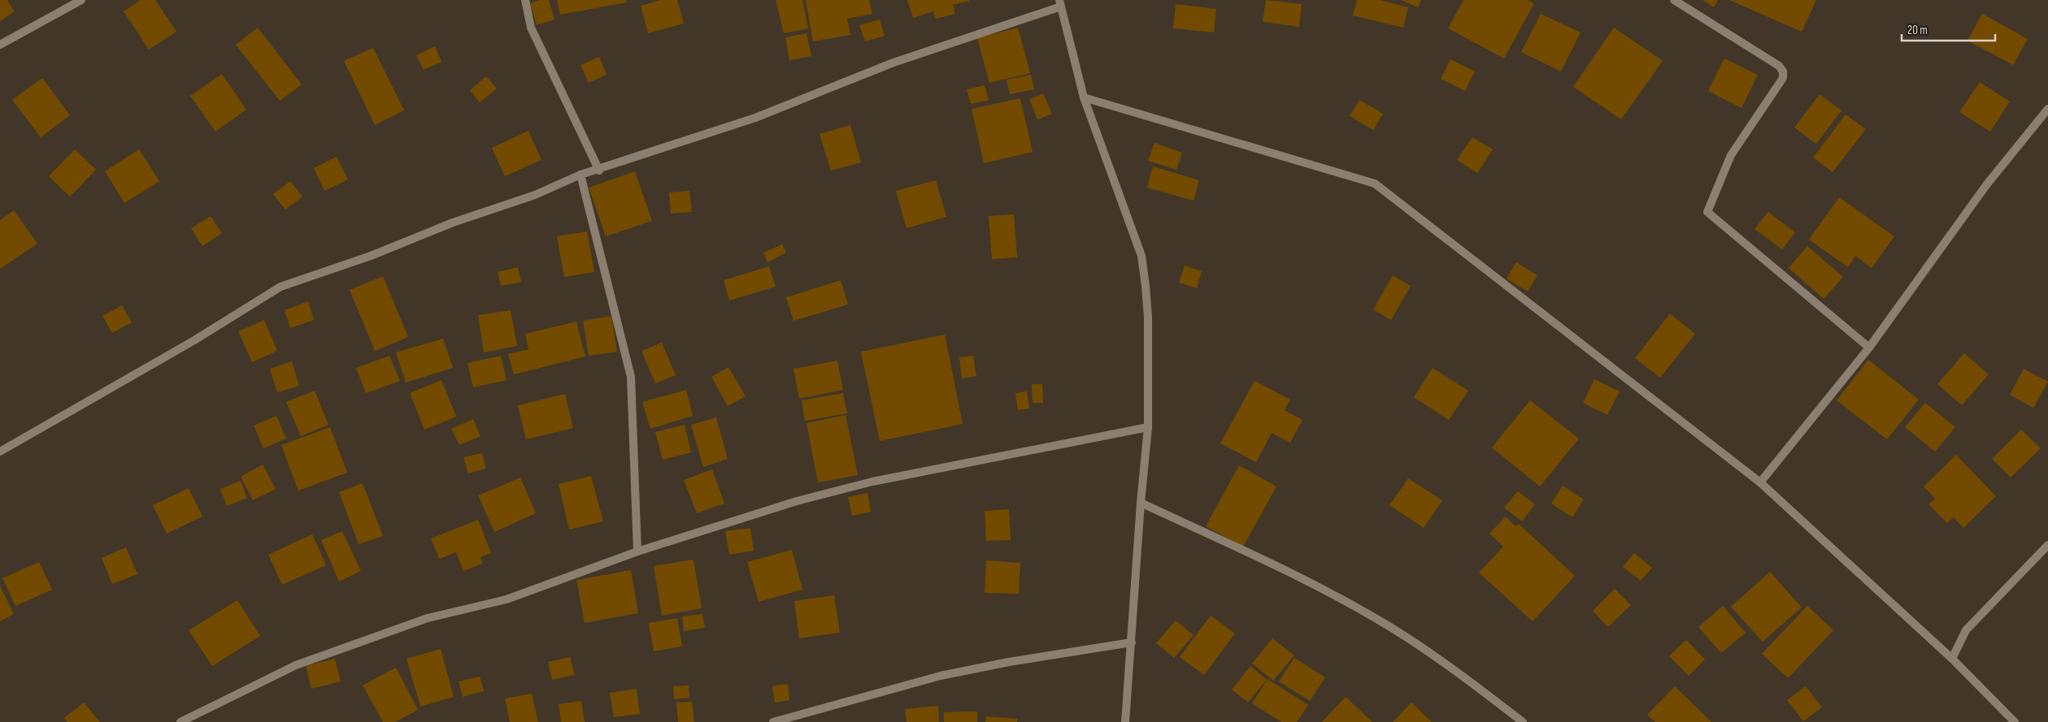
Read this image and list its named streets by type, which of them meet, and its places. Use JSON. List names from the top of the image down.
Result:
{
  "scale_bar": "20 m"
}
